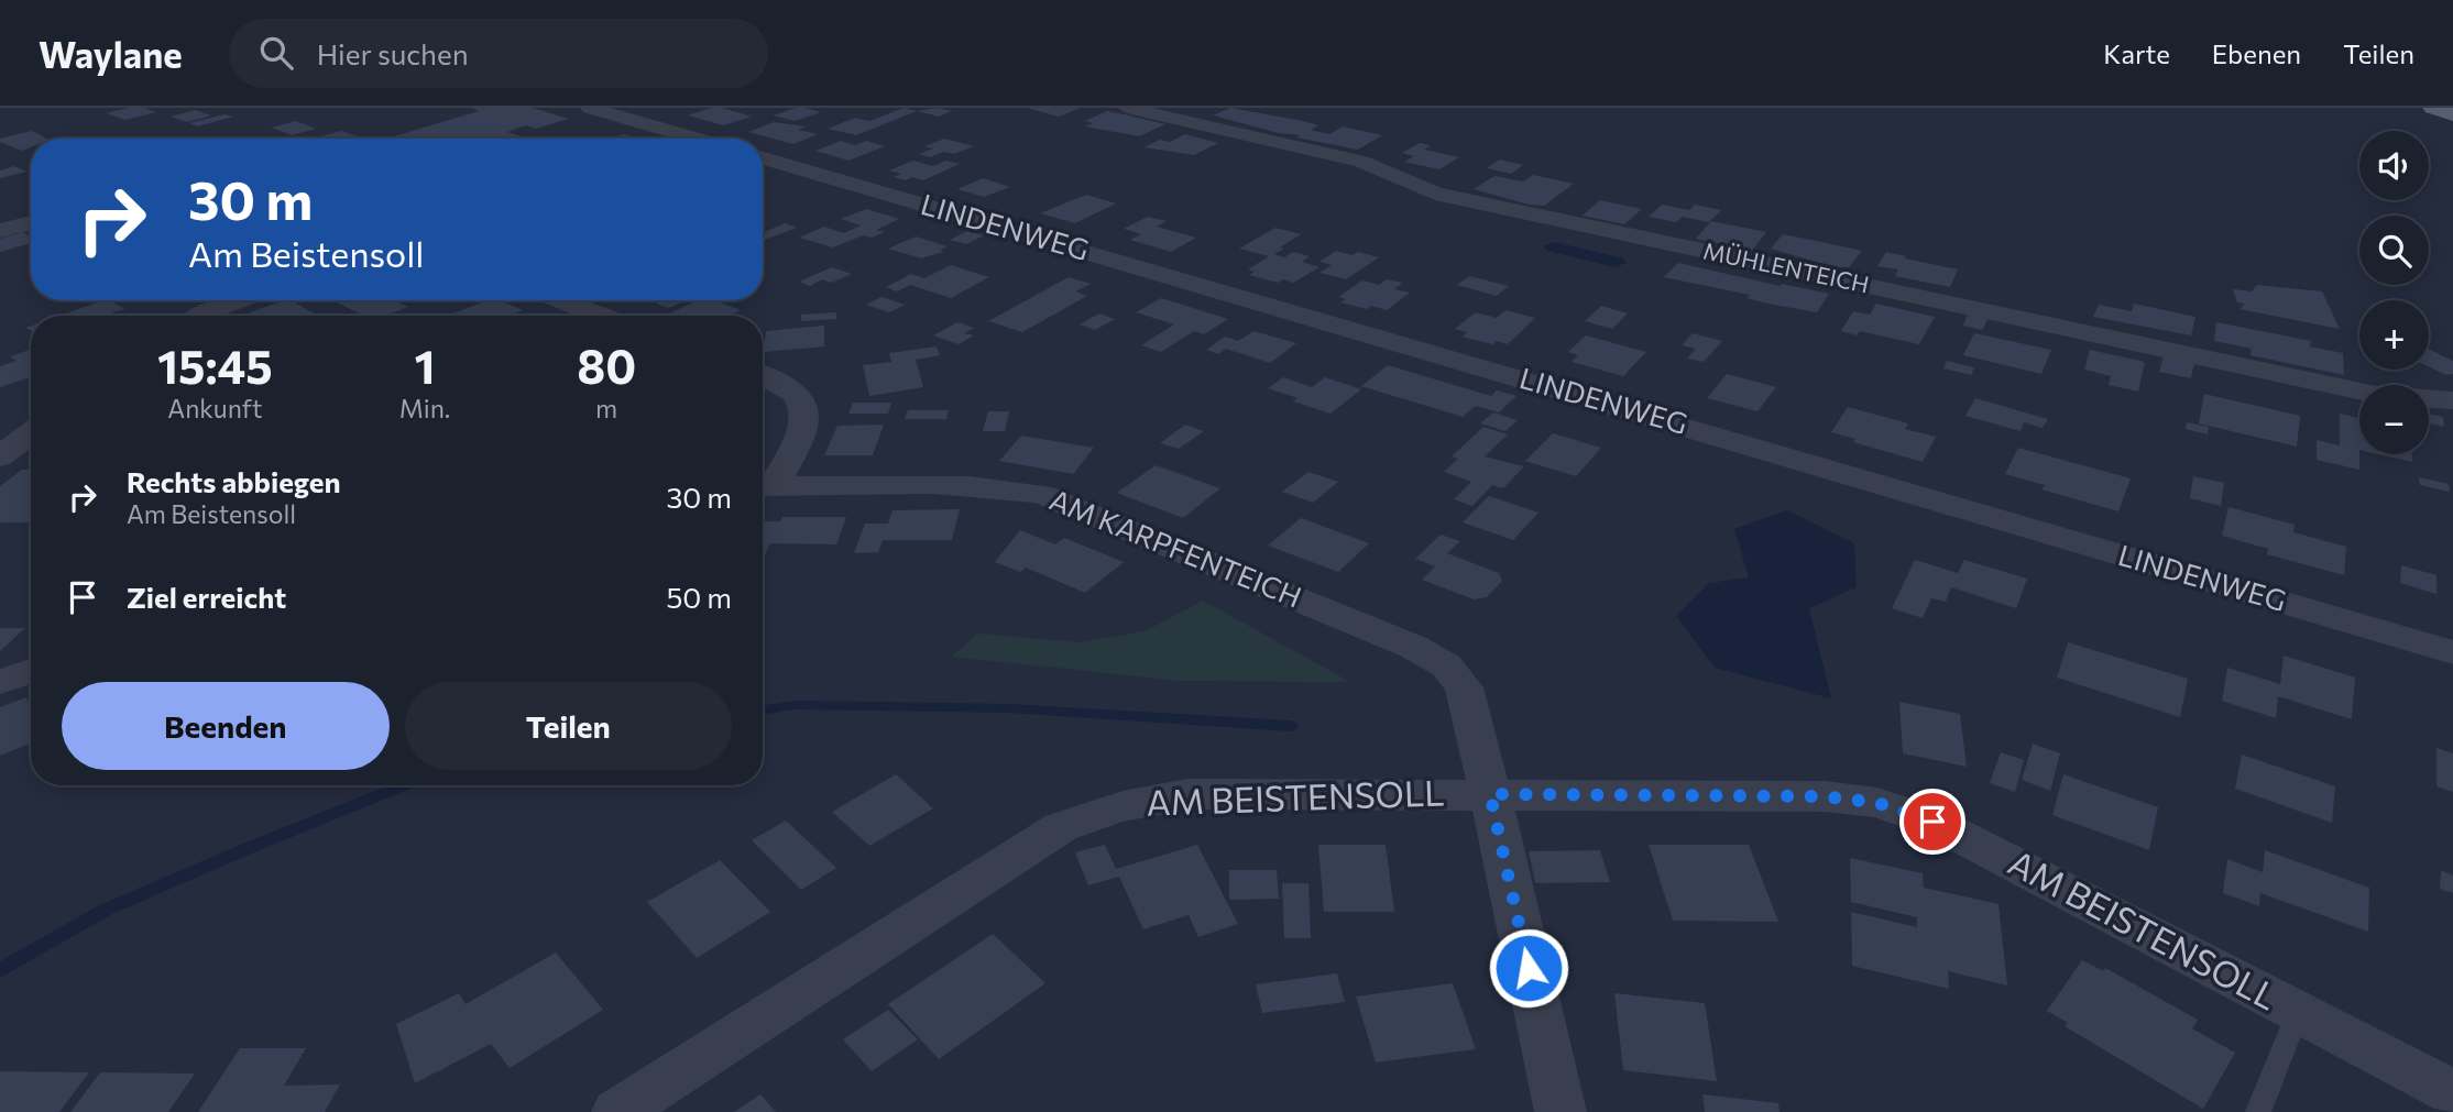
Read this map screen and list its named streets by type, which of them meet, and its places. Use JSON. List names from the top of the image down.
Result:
{
  "streets": {
    "street": [
      "LINDENWEG",
      "MÜHLENTEICH",
      "AM KARPFENTEICH",
      "AM BEISTENSOLL"
    ]
  },
  "crossings": [
    ["AM KARPFENTEICH", "AM BEISTENSOLL"]
  ],
  "page": {
    "header": "Waylane",
    "search": "Hier suchen",
    "nav": ["Karte", "Ebenen", "Teilen"],
    "map_buttons": ["+", "−"],
    "turn": ["30 m", "Am Beistensoll"],
    "eta": [
      "15:45",
      "Ankunft",
      "1",
      "Min.",
      "80",
      "m"
    ],
    "list": [
      {
        "name": "Rechts abbiegen",
        "note": "Am Beistensoll",
        "value": "30 m"
      },
      {
        "name": "Ziel erreicht",
        "value": "50 m"
      }
    ],
    "buttons": ["Beenden", "Teilen"]
  }
}
